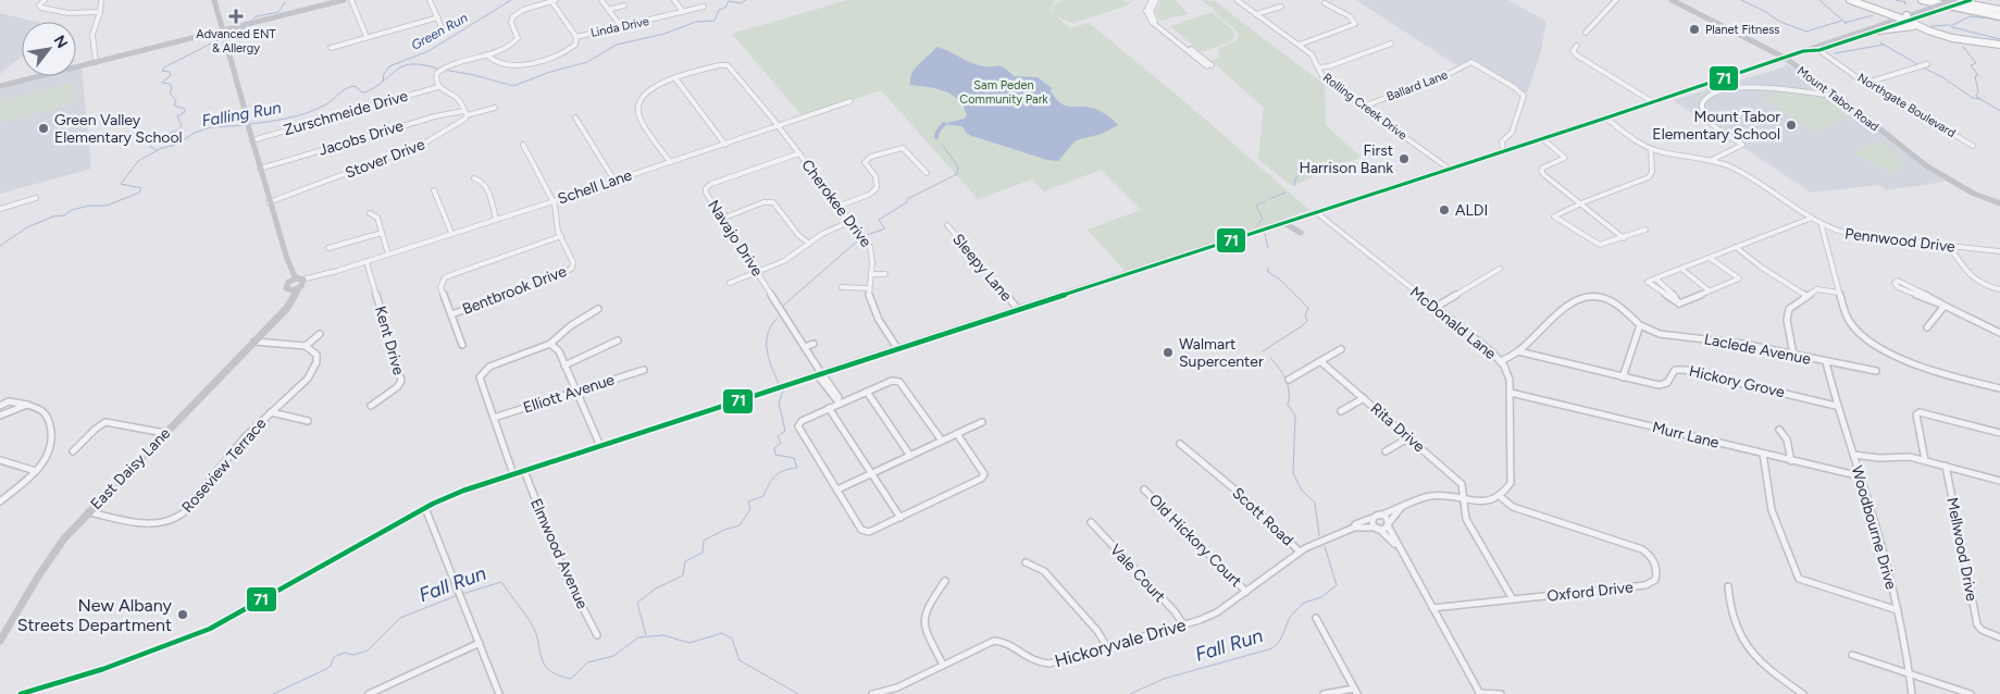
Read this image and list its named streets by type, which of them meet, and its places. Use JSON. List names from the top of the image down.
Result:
{
  "streets": {
    "main road": ["Mount Tabor Road", "East Daisy Lane"],
    "street": [
      "Linda Drive",
      "Ballard Lane",
      "Northgate Boulevard",
      "Rolling Creek Drive",
      "Zurschmeide Drive",
      "Jacobs Drive",
      "Stover Drive",
      "Schell Lane",
      "Cherokee Drive",
      "Navajo Drive",
      "Pennwood Drive",
      "Sleepy Lane",
      "Bentbrook Drive",
      "McDonald Lane",
      "Kent Drive",
      "Laclede Avenue",
      "Hickory Grove",
      "Elliott Avenue",
      "Rita Drive",
      "Murr Lane",
      "Roseview Terrace",
      "Scott Road",
      "Woodbourne Drive",
      "Old Hickory Court",
      "Mellwood Drive",
      "Elmwood Avenue",
      "Vale Court",
      "Oxford Drive",
      "Hickoryvale Drive"
    ]
  },
  "crossings": [
    ["Ballard Lane", "Rolling Creek Drive"],
    ["Jacobs Drive", "Stover Drive"],
    ["Schell Lane", "Cherokee Drive"],
    ["Schell Lane", "Bentbrook Drive"],
    ["Schell Lane", "Kent Drive"],
    ["Schell Lane", "East Daisy Lane"],
    ["Cherokee Drive", "Navajo Drive"],
    ["McDonald Lane", "Murr Lane"],
    ["McDonald Lane", "Oxford Drive"],
    ["Laclede Avenue", "Woodbourne Drive"],
    ["Hickory Grove", "Woodbourne Drive"],
    ["Rita Drive", "Oxford Drive"],
    ["Murr Lane", "Woodbourne Drive"],
    ["Roseview Terrace", "East Daisy Lane"],
    ["Scott Road", "Hickoryvale Drive"],
    ["Old Hickory Court", "Hickoryvale Drive"],
    ["Vale Court", "Hickoryvale Drive"]
  ],
  "water": ["Green Run", "Falling Run", "Fall Run"],
  "parks": ["Sam Peden Community Park"],
  "places": {
    "health": ["Advanced ENT & Allergy"],
    "other": [
      "Planet Fitness",
      "Mount Tabor Elementary School",
      "Green Valley Elementary School",
      "First Harrison Bank",
      "ALDI",
      "Walmart Supercenter",
      "New Albany Streets Department"
    ]
  },
  "lines": ["transit line 71"],
  "north": "top right"
}
